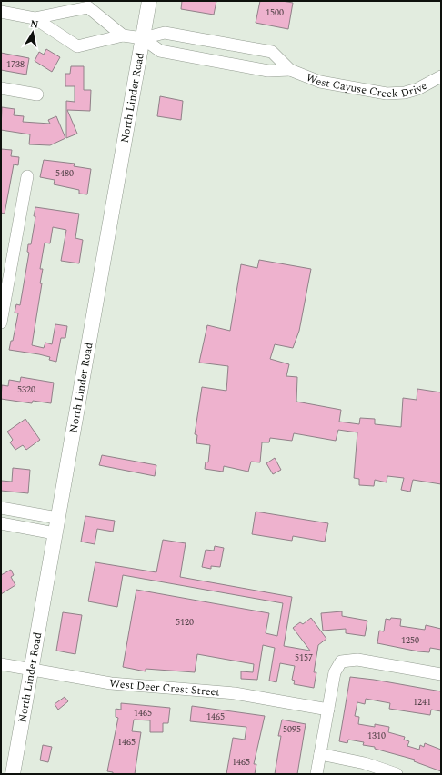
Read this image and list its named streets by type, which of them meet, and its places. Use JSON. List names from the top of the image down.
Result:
{
  "streets": {
    "main road": ["North Linder Road"],
    "street": ["West Cayuse Creek Drive", "West Deer Crest Street"]
  },
  "crossings": [
    ["West Cayuse Creek Drive", "North Linder Road"],
    ["North Linder Road", "West Deer Crest Street"]
  ],
  "house_numbers": [
    "1500",
    "1738",
    "5480",
    "5320",
    "5120",
    "1250",
    "5157",
    "1241",
    "1465",
    "1465",
    "5095",
    "1310",
    "1465",
    "1465"
  ],
  "north": "top"
}
